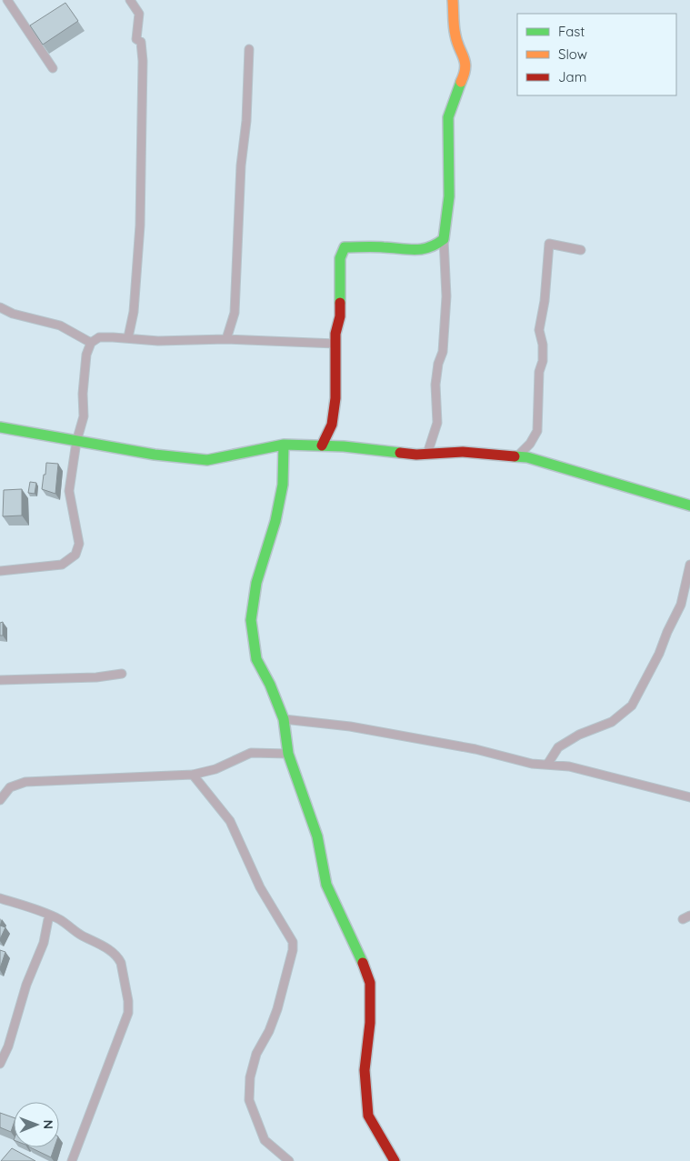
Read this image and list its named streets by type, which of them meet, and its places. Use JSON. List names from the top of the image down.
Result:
{
  "legend": ["Fast", "Slow", "Jam"],
  "north": "right"
}
